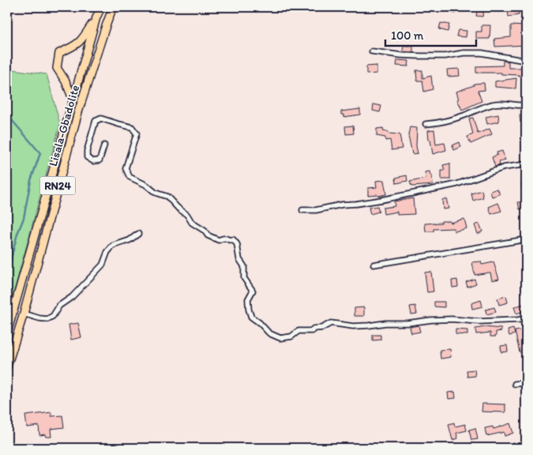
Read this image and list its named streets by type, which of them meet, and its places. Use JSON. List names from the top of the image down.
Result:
{
  "streets": {
    "main road": ["Lisala-Gbadolite", "RN24"]
  },
  "scale_bar": "100 m"
}
